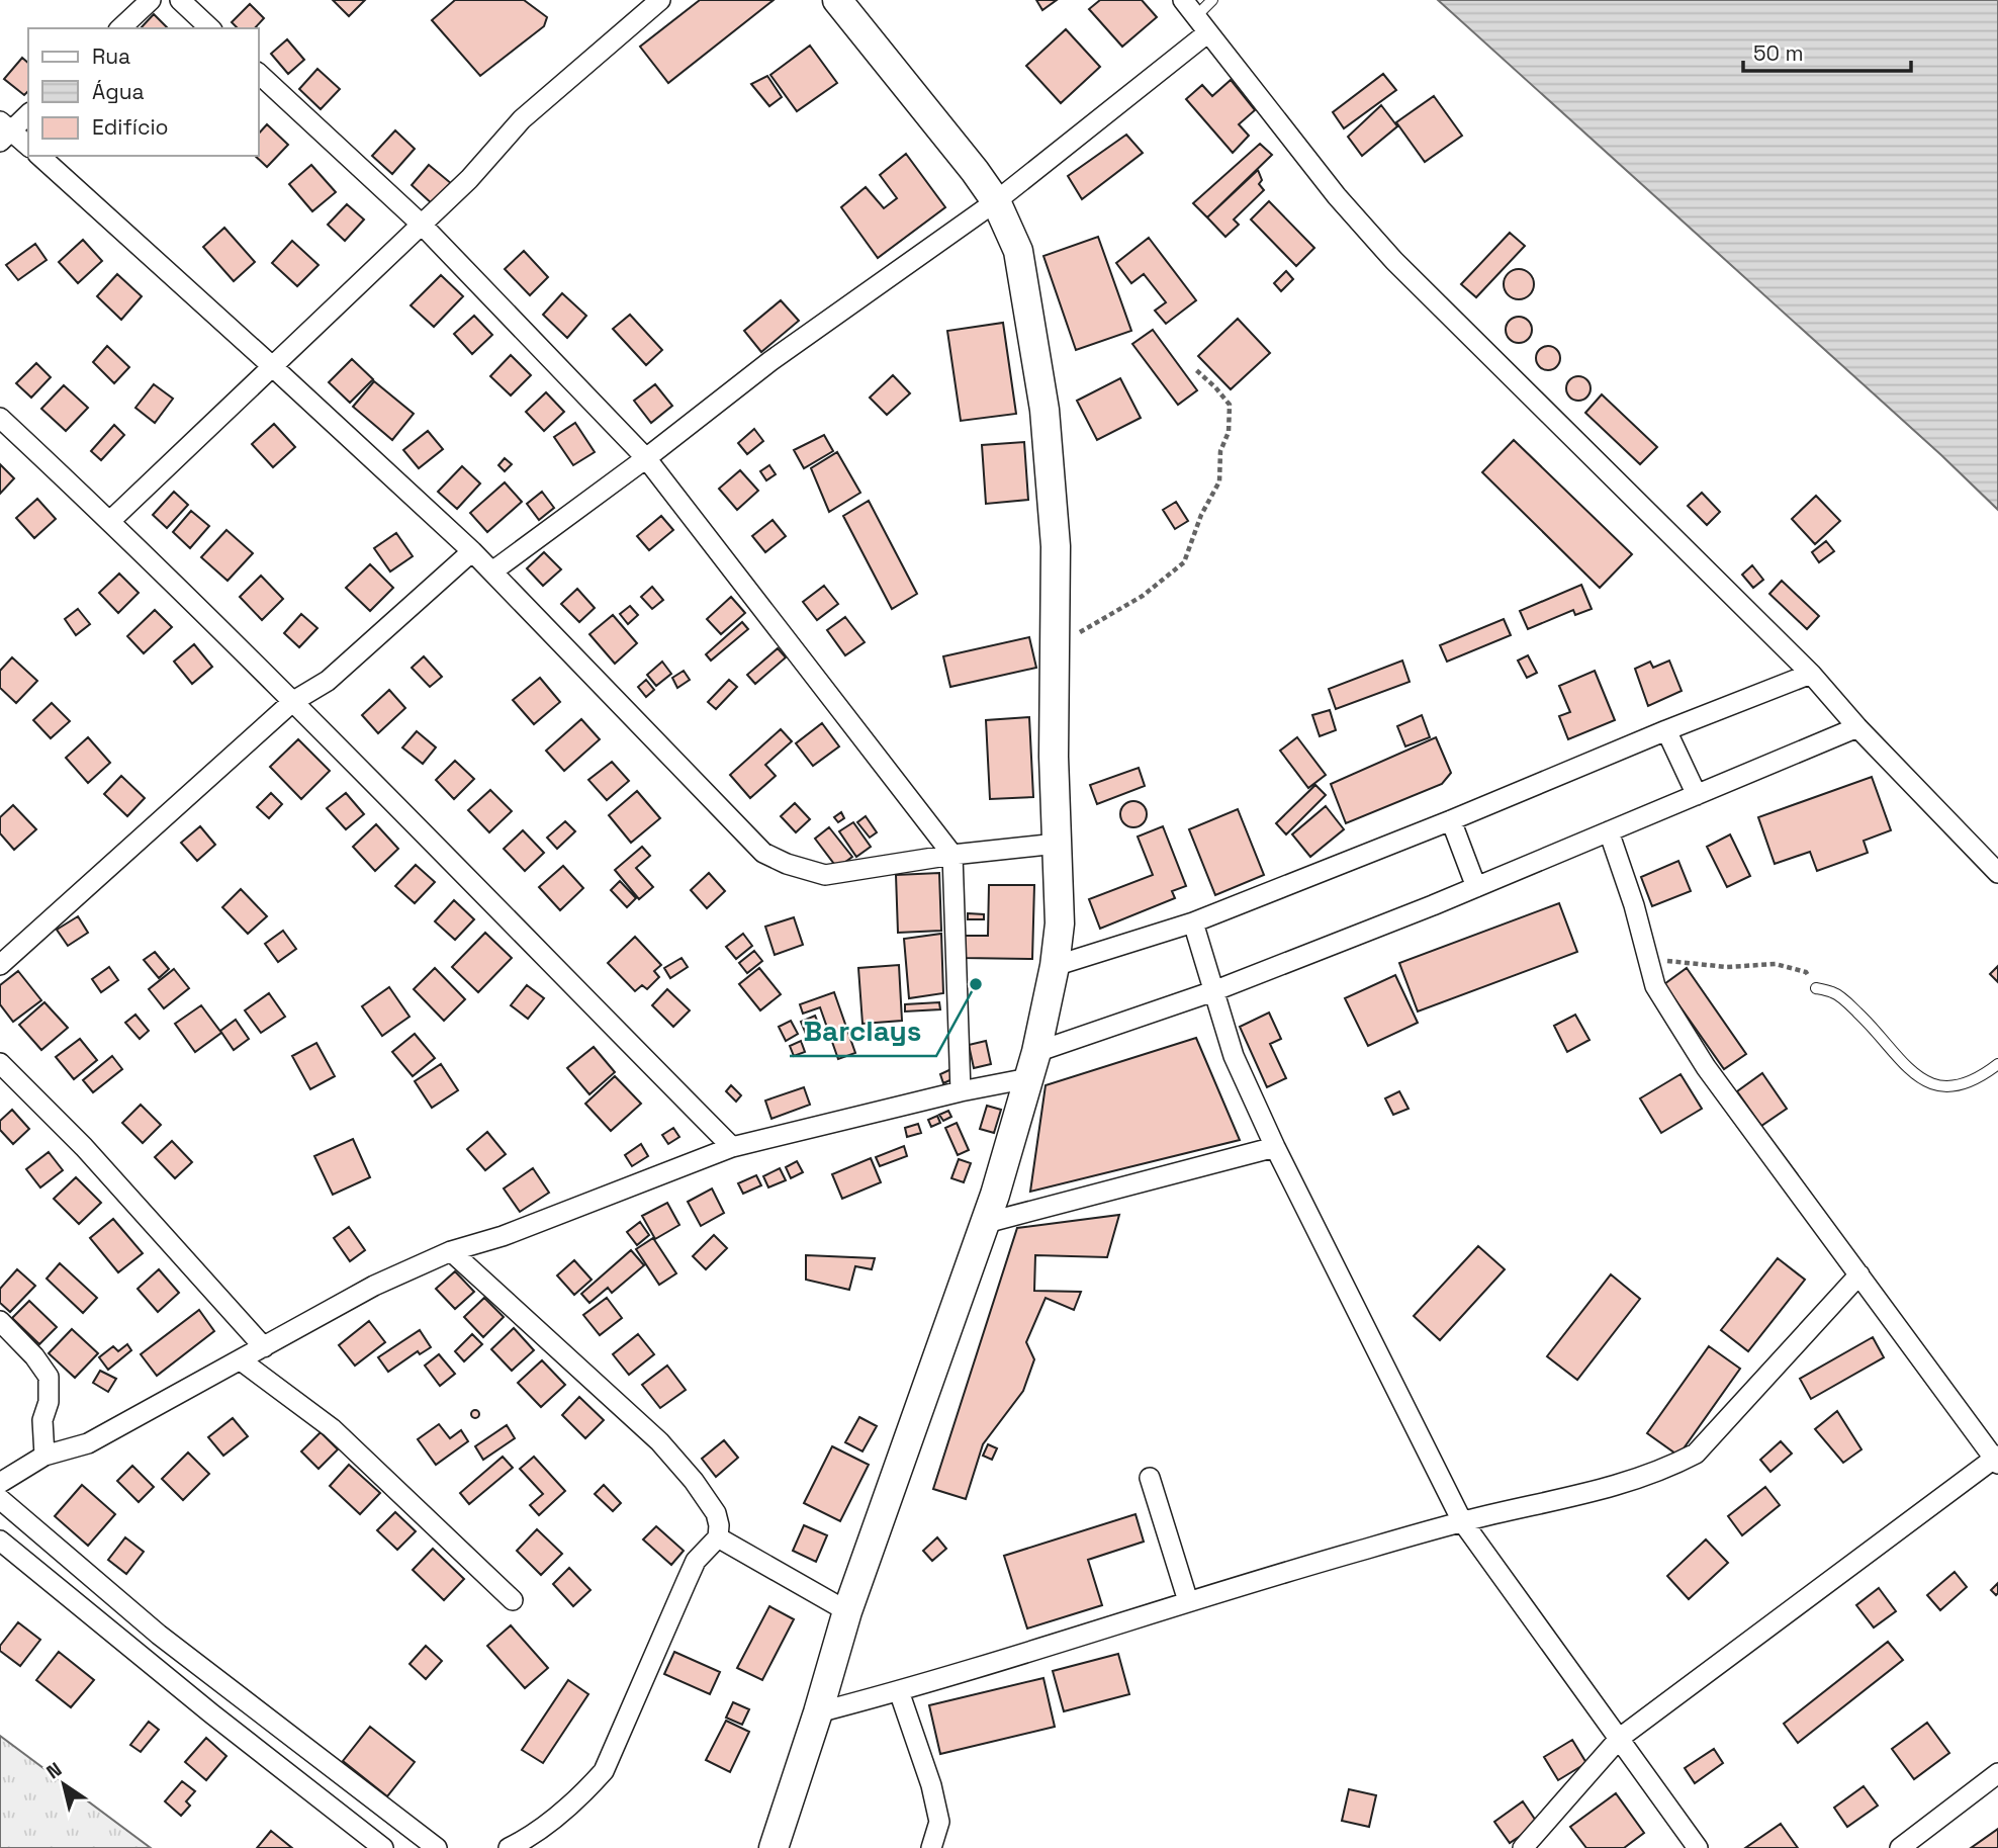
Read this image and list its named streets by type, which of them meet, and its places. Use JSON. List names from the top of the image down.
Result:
{
  "places": ["Barclays"],
  "legend": ["Rua", "Água", "Edifício"],
  "scale_bar": "50 m",
  "north": "top left"
}
